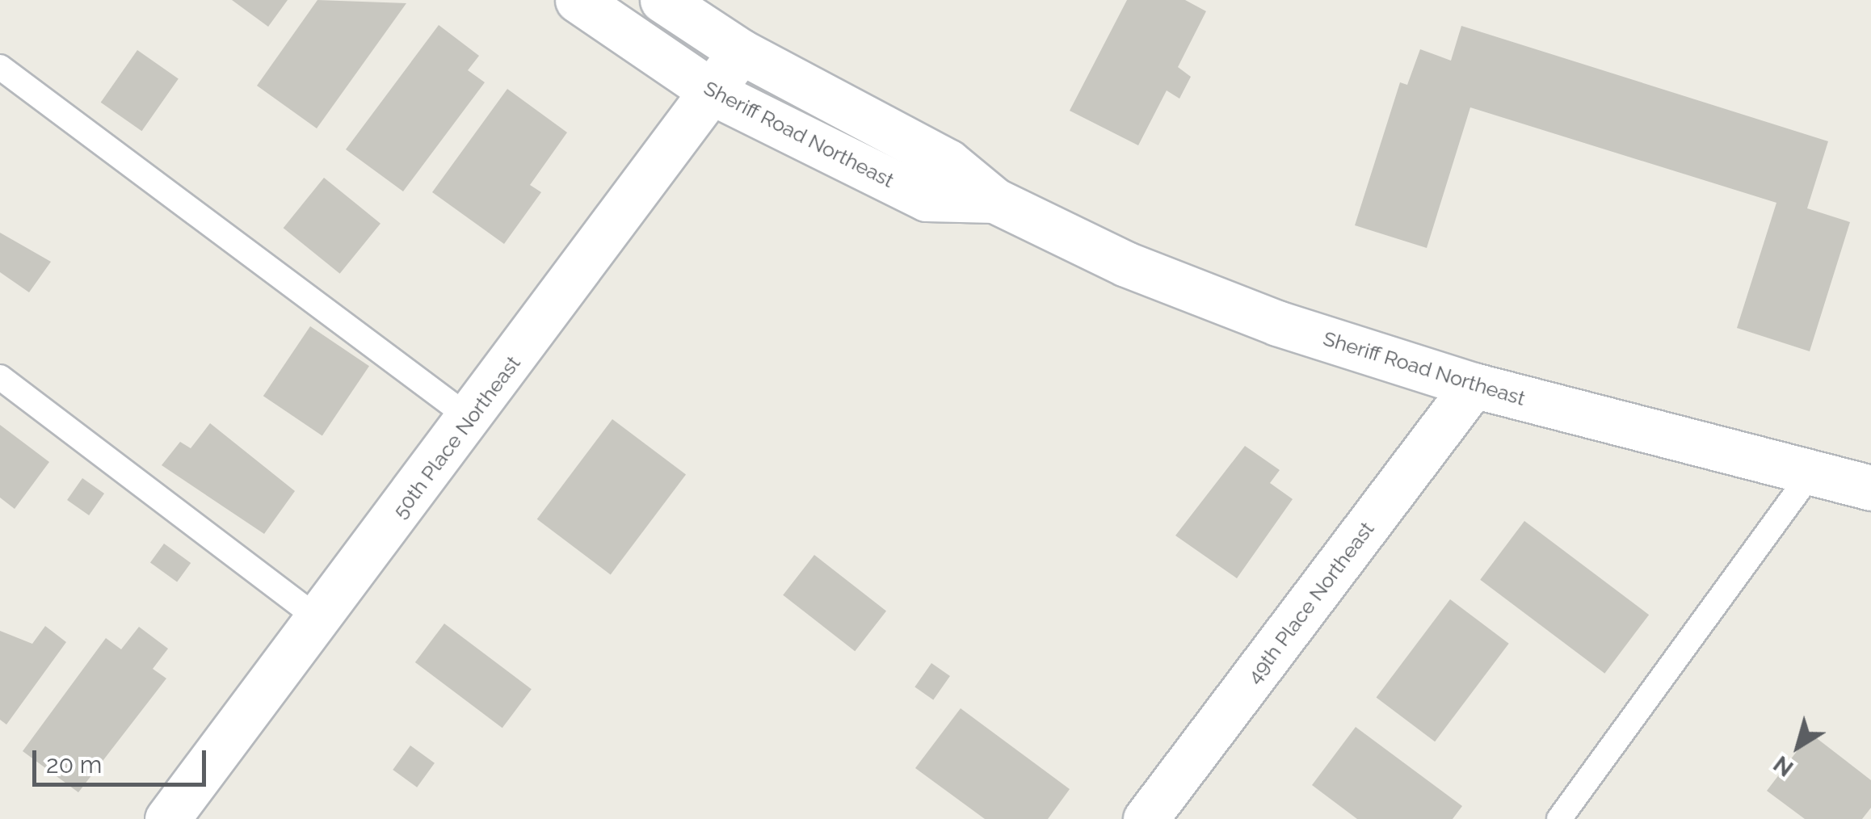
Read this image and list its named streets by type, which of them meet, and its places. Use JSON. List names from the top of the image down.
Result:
{
  "streets": {
    "main road": ["Sheriff Road Northeast", "50th Place Northeast", "49th Place Northeast"]
  },
  "crossings": [
    ["Sheriff Road Northeast", "50th Place Northeast"],
    ["Sheriff Road Northeast", "49th Place Northeast"]
  ],
  "scale_bar": "20 m",
  "north": "bottom left"
}
